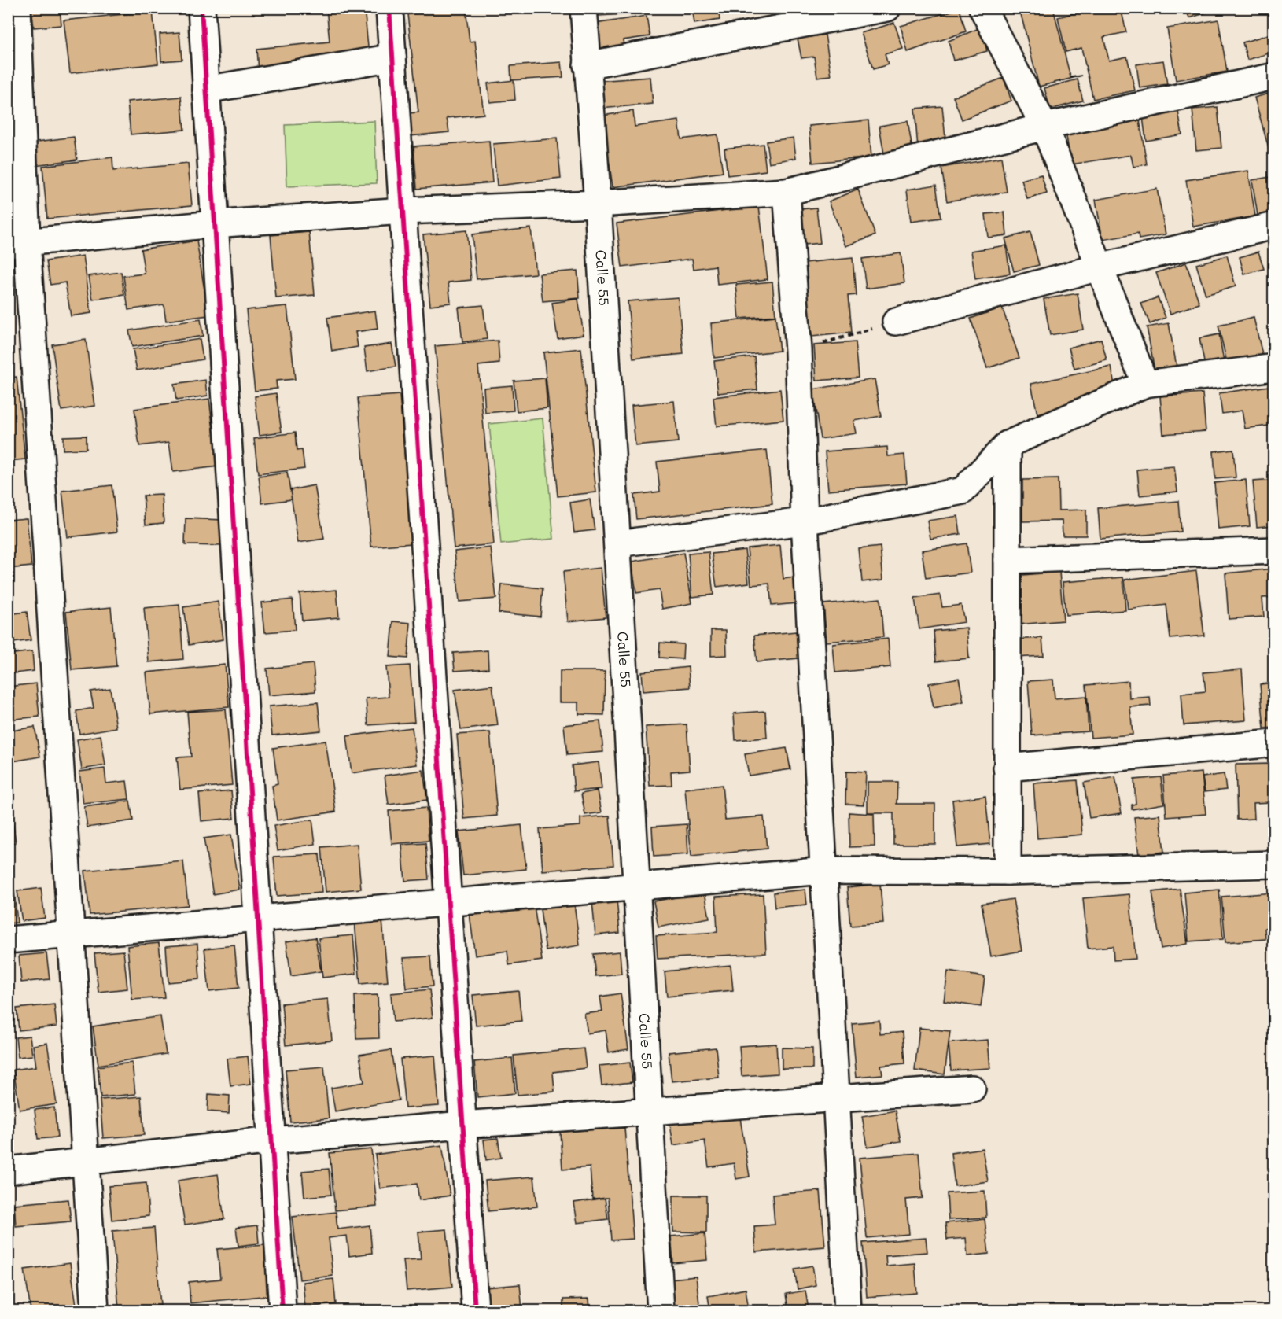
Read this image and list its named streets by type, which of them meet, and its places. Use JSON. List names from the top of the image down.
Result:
{
  "streets": {
    "street": ["Calle 55"]
  }
}
